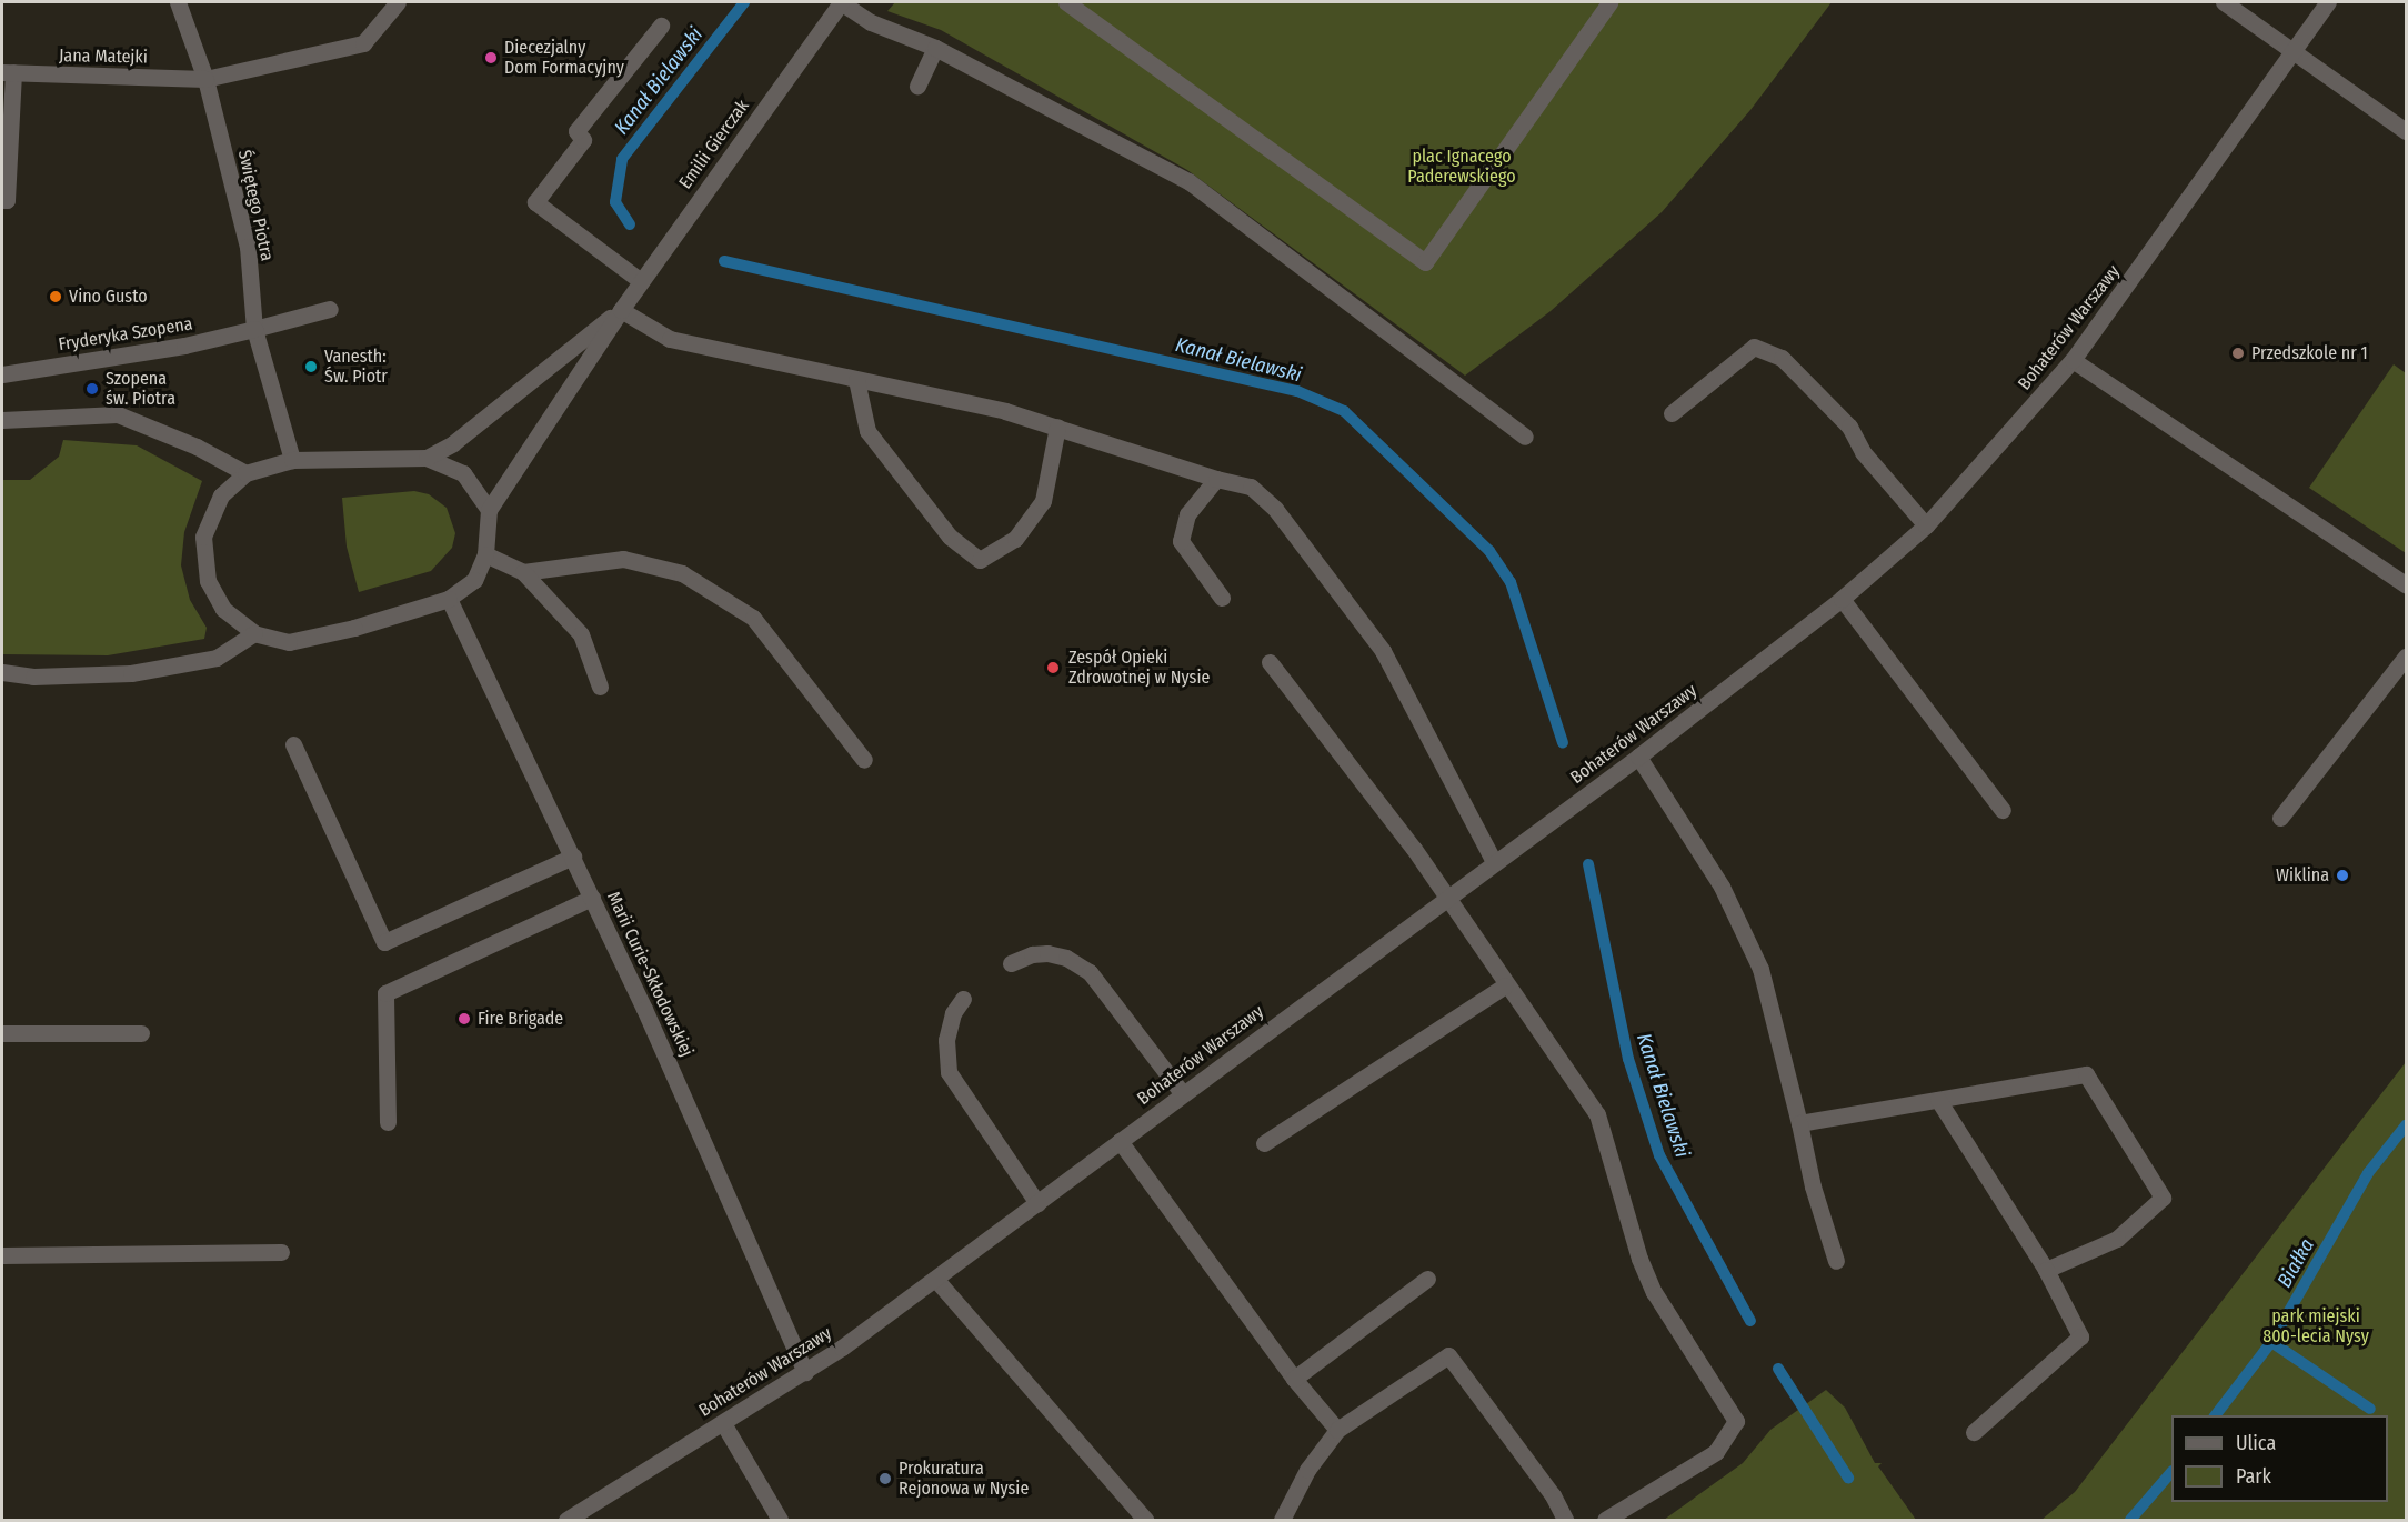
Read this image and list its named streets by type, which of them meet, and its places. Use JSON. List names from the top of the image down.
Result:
{
  "streets": {
    "street": [
      "Jana Matejki",
      "Emilii Gierczak",
      "Świętego Piotra",
      "Bohaterów Warszawy",
      "Fryderyka Szopena",
      "Marii Curie-Skłodowskiej"
    ]
  },
  "crossings": [
    ["Jana Matejki", "Świętego Piotra"],
    ["Świętego Piotra", "Fryderyka Szopena"],
    ["Bohaterów Warszawy", "Marii Curie-Skłodowskiej"]
  ],
  "water": ["Kanał Bielawski", "Białka"],
  "parks": ["plac Ignacego Paderewskiego", "park miejski 800-lecia Nysy"],
  "places": [
    "Diecezjalny Dom Formacyjny",
    "Vino Gusto",
    "Przedszkole nr 1",
    "Vanesth: Św. Piotr",
    "Szopena św. Piotra",
    "Zespół Opieki Zdrowotnej w Nysie",
    "Wiklina",
    "Fire Brigade",
    "Prokuratura Rejonowa w Nysie"
  ],
  "legend": ["Ulica", "Park"]
}
